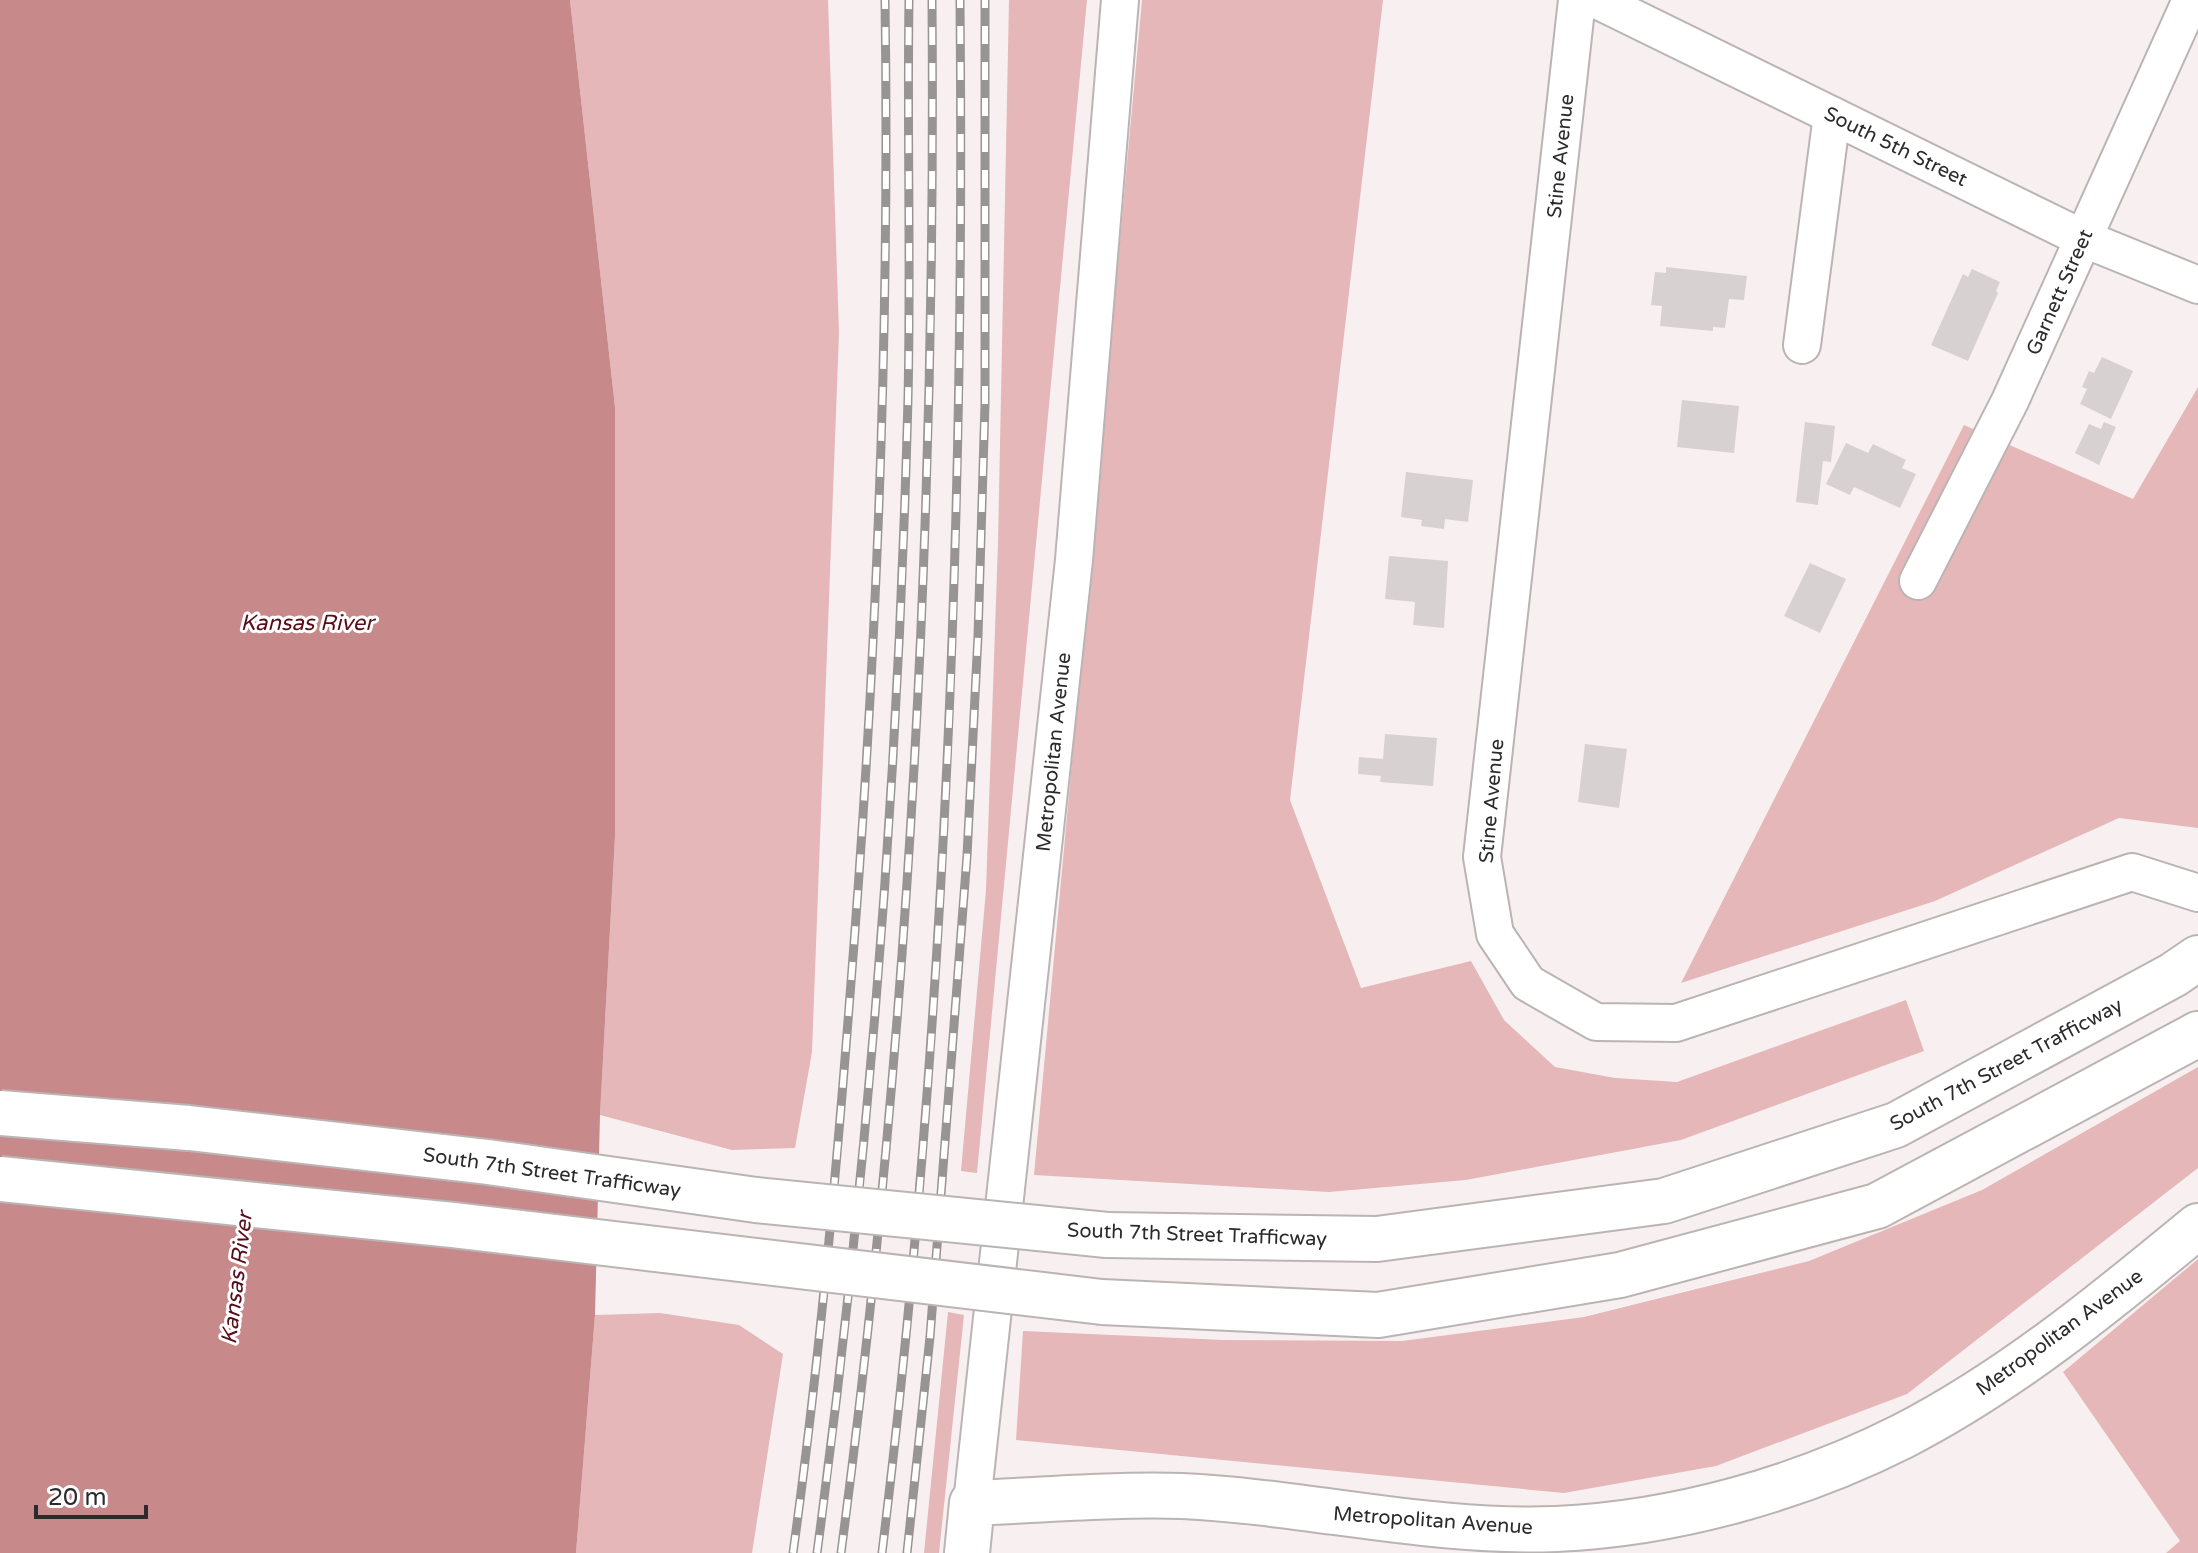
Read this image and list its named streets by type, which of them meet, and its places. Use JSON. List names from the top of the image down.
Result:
{
  "streets": {
    "main road": ["Metropolitan Avenue", "South 7th Street Trafficway"],
    "street": ["South 5th Street", "Stine Avenue", "Garnett Street"]
  },
  "crossings": [
    ["South 5th Street", "Garnett Street"]
  ],
  "water": ["Kansas River"],
  "scale_bar": "20 m"
}
